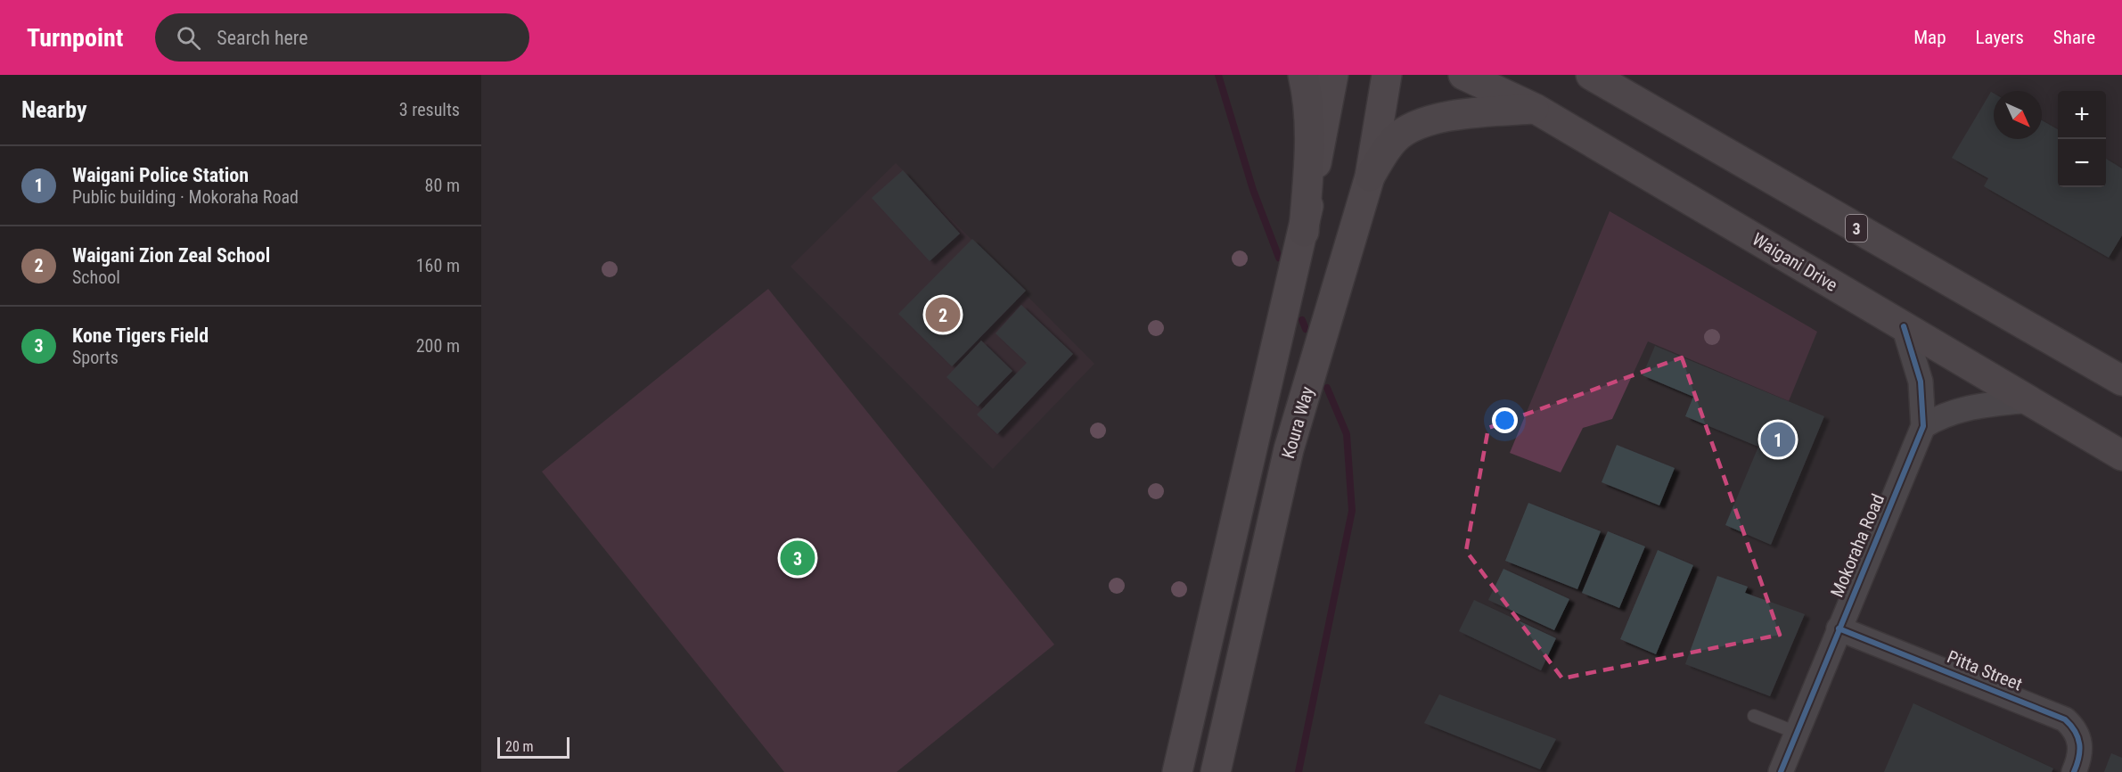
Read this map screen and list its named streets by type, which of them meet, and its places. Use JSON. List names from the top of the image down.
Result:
{
  "streets": {
    "highway": ["3", "Waigani Drive"],
    "main road": ["Koura Way"],
    "street": ["Mokoraha Road", "Pitta Street"]
  },
  "crossings": [
    ["Waigani Drive", "Mokoraha Road"],
    ["Mokoraha Road", "Pitta Street"]
  ],
  "scale_bar": "20 m",
  "north": "bottom right",
  "page": {
    "header": "Turnpoint",
    "search": "Search here",
    "nav": ["Map", "Layers", "Share"],
    "heading": ["Nearby", "3 results"],
    "map_buttons": ["+", "−"],
    "list": [
      {
        "mark": "1",
        "name": "Waigani Police Station",
        "note": "Public building · Mokoraha Road",
        "value": "80 m"
      },
      {
        "mark": "2",
        "name": "Waigani Zion Zeal School",
        "note": "School",
        "value": "160 m"
      },
      {
        "mark": "3",
        "name": "Kone Tigers Field",
        "note": "Sports",
        "value": "200 m"
      }
    ],
    "pins": ["2", "1", "3"],
    "scale": "20 m"
  }
}
